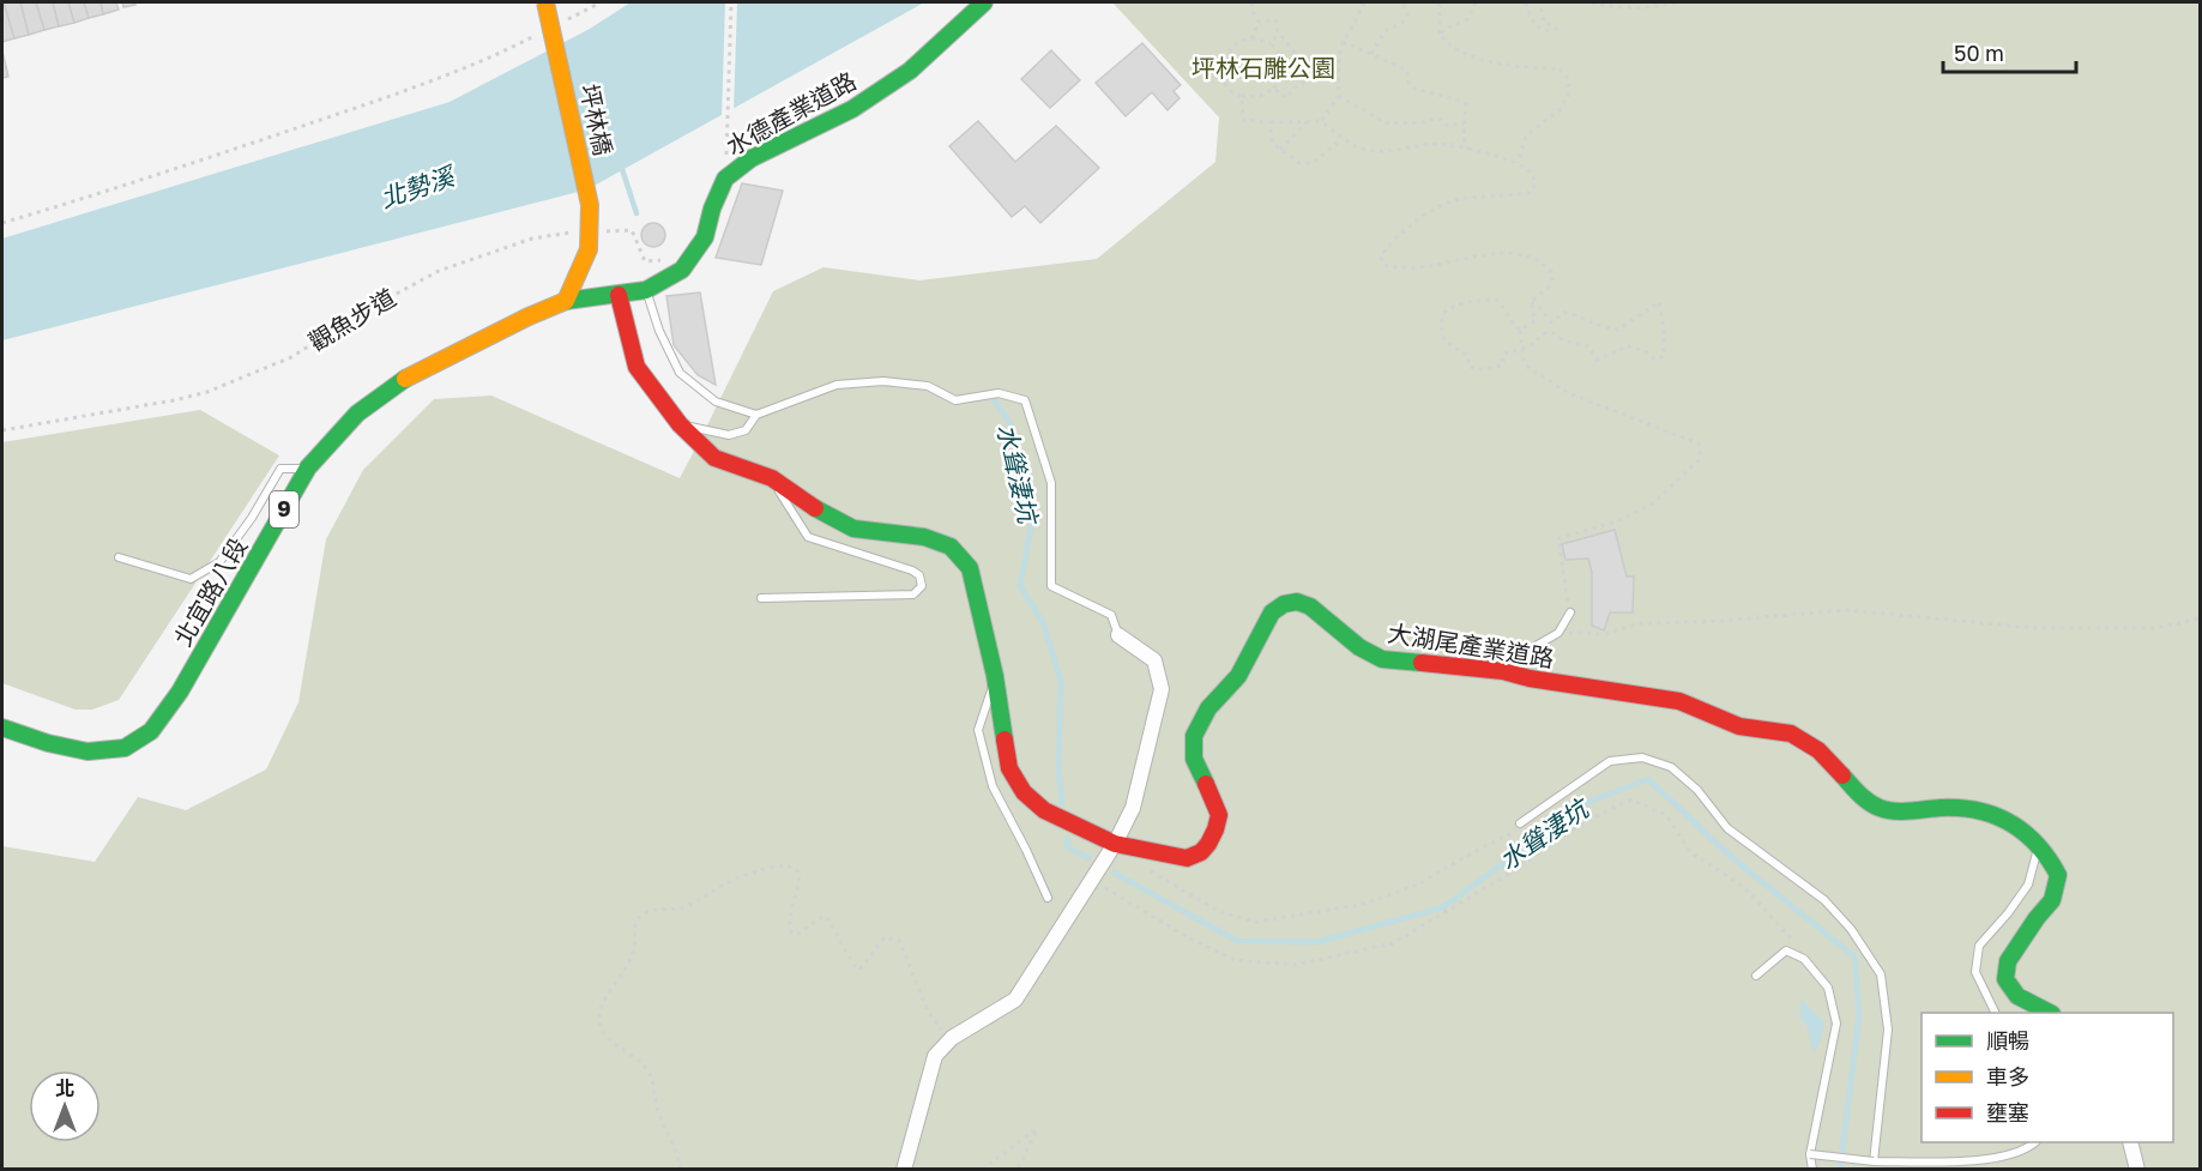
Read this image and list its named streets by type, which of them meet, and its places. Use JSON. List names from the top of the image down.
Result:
{
  "streets": {
    "street": [
      "水德產業道路",
      "坪林橋",
      "9",
      "北宜路八段",
      "大湖尾產業道路"
    ],
    "path": ["觀魚步道"]
  },
  "crossings": [
    ["水德產業道路", "坪林橋"],
    ["水德產業道路", "北宜路八段"],
    ["水德產業道路", "大湖尾產業道路"],
    ["坪林橋", "北宜路八段"]
  ],
  "water": ["北勢溪", "水聳淒坑"],
  "parks": ["坪林石雕公園"],
  "legend": ["順暢", "車多", "壅塞"],
  "scale_bar": "50 m",
  "north": "top"
}
